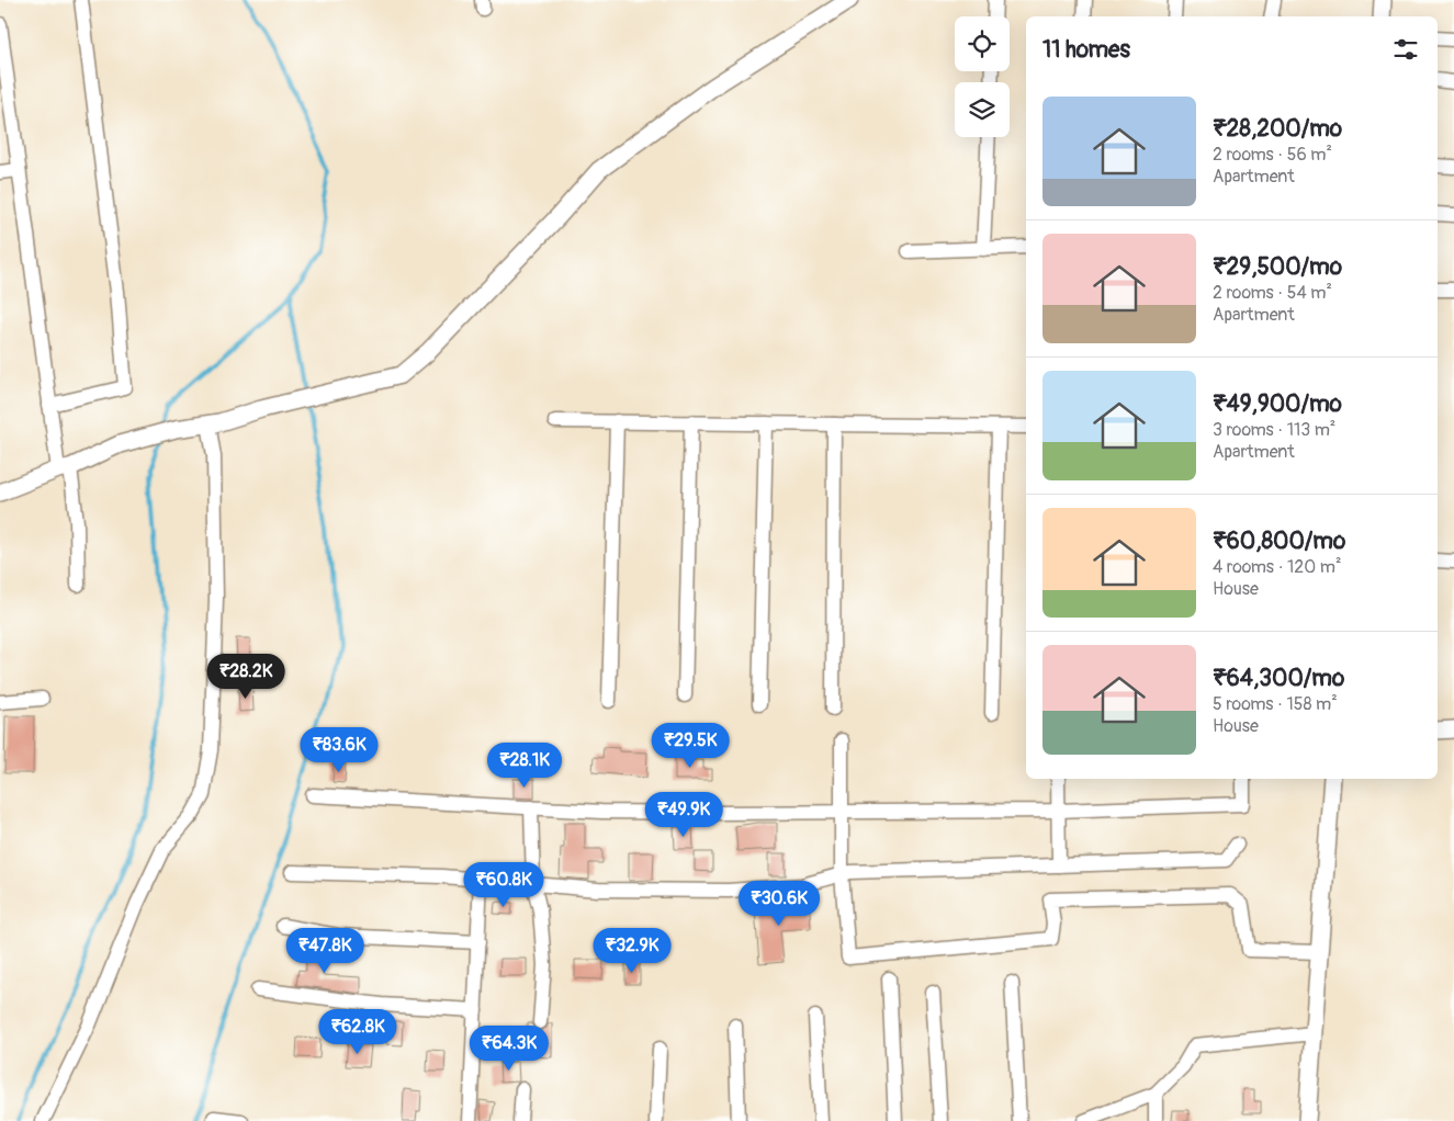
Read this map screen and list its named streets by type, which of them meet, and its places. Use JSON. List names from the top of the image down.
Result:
{
  "page": {
    "heading": "11 homes",
    "list": [
      {
        "name": "₹28,200/mo",
        "note": "2 rooms · 56 m² · Apartment"
      },
      {
        "name": "₹29,500/mo",
        "note": "2 rooms · 54 m² · Apartment"
      },
      {
        "name": "₹49,900/mo",
        "note": "3 rooms · 113 m² · Apartment"
      },
      {
        "name": "₹60,800/mo",
        "note": "4 rooms · 120 m² · House"
      },
      {
        "name": "₹64,300/mo",
        "note": "5 rooms · 158 m² · House"
      }
    ],
    "price": [
      "₹28.2K",
      "₹29.5K",
      "₹83.6K",
      "₹28.1K",
      "₹49.9K",
      "₹60.8K",
      "₹30.6K",
      "₹47.8K",
      "₹32.9K",
      "₹62.8K",
      "₹64.3K"
    ]
  }
}
